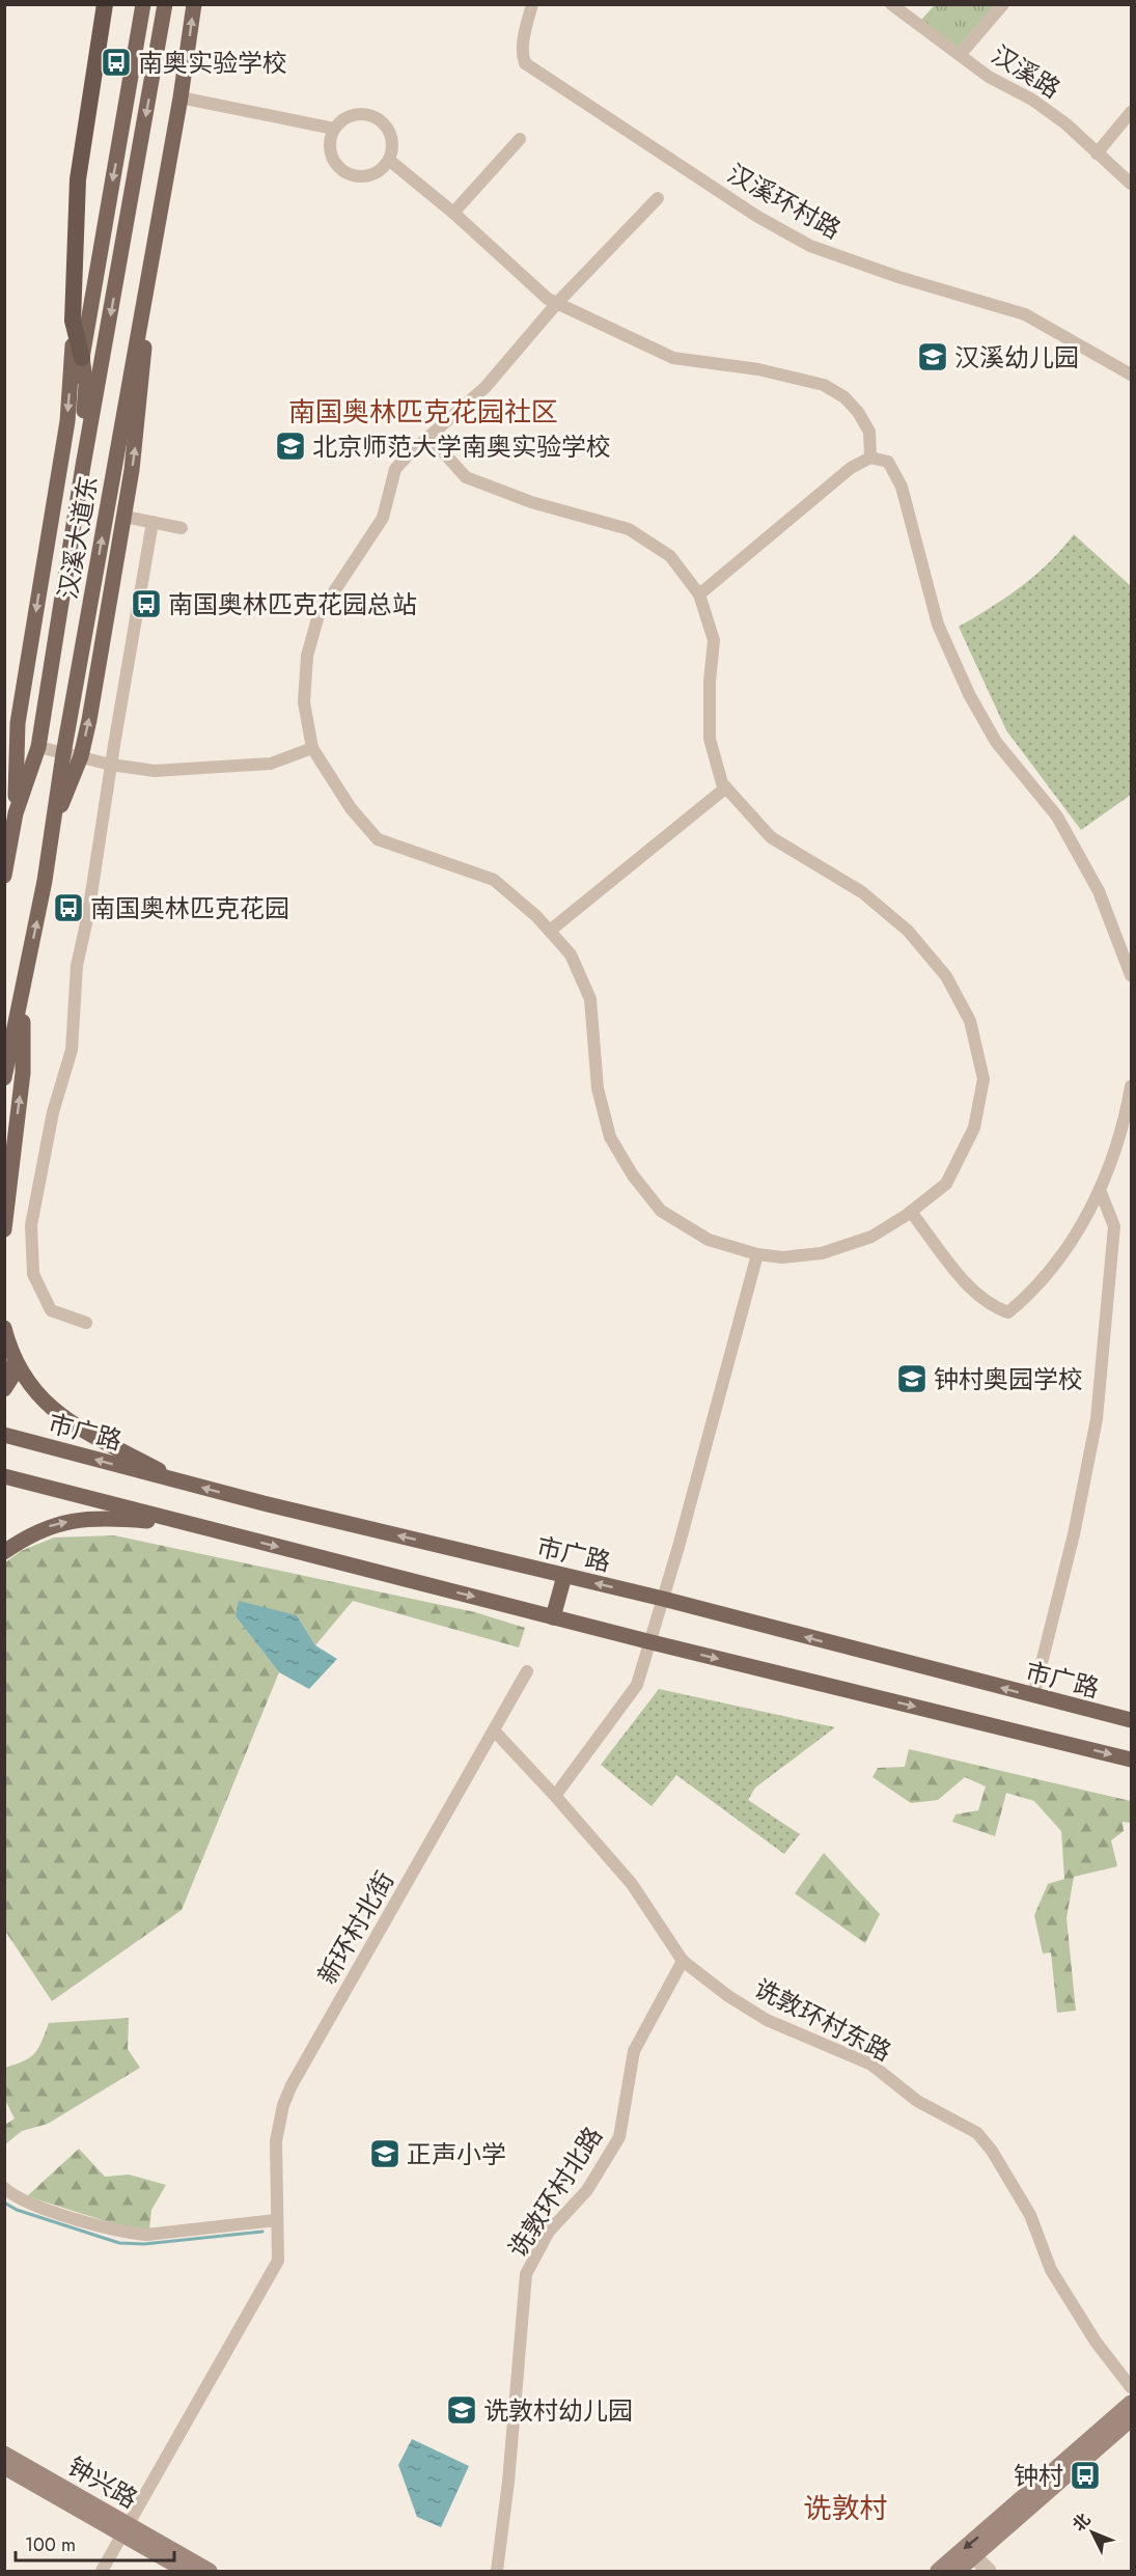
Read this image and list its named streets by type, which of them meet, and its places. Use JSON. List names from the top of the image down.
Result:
{
  "streets": {
    "main road": ["汉溪大道东", "市广路", "钟兴路"],
    "street": [
      "汉溪路",
      "汉溪环村路",
      "新环村北街",
      "诜敦环村东路",
      "诜敦环村北路"
    ]
  },
  "crossings": [
    ["新环村北街", "诜敦环村东路"],
    ["新环村北街", "钟兴路"],
    ["诜敦环村东路", "诜敦环村北路"]
  ],
  "districts": ["南国奥林匹克花园社区", "诜敦村"],
  "places": {
    "bus stop": [
      "南奥实验学校",
      "南国奥林匹克花园总站",
      "南国奥林匹克花园",
      "钟村"
    ],
    "school or university": [
      "汉溪幼儿园",
      "北京师范大学南奥实验学校",
      "钟村奥园学校",
      "正声小学",
      "诜敦村幼儿园"
    ]
  },
  "scale_bar": "100 m",
  "north": "top left"
}
